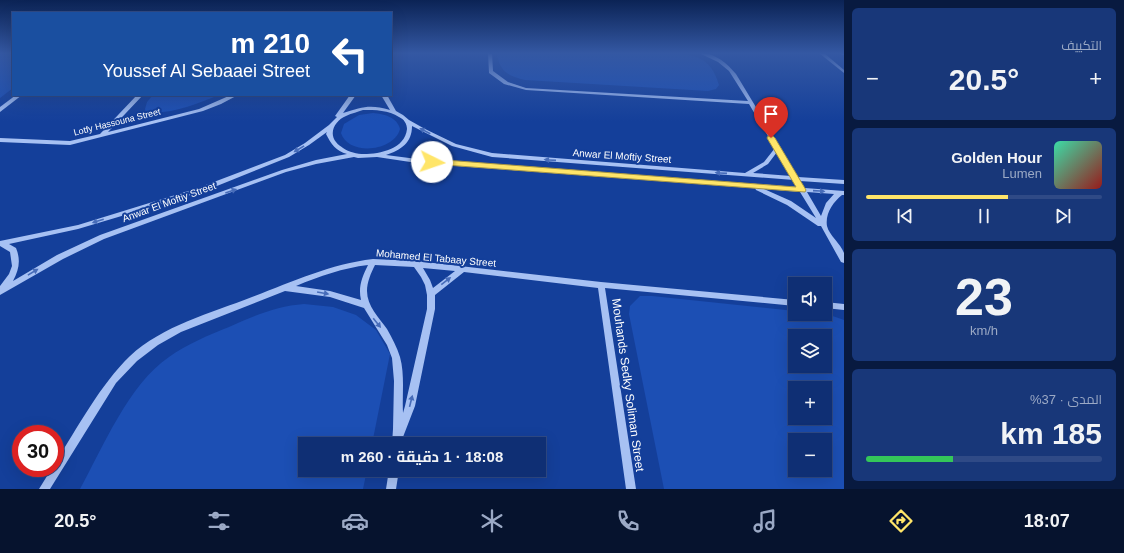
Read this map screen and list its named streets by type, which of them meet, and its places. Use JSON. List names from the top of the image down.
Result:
{
  "streets": {
    "street": [
      "Lotfy Hassouna Street",
      "Anwar El Moftiy Street",
      "Mohamed El Tabaay Street",
      "Mouhands Sedky Soliman Street"
    ]
  },
  "crossings": [
    ["Mohamed El Tabaay Street", "Mouhands Sedky Soliman Street"]
  ],
  "page": {
    "tile": [
      "التكييف",
      ["23", "km/h"],
      ["المدى · 37%", "185 km"]
    ],
    "turn": ["210 m", "Youssef Al Sebaaei Street"],
    "heat": ["−", "20.5°", "+"],
    "song": ["Golden Hour", "Lumen"],
    "map_buttons": ["+", "−"],
    "limit": "30",
    "trip": "18:08 · 1 دقيقة · 260 m",
    "tabs": ["18:07", "20.5°"]
  }
}
